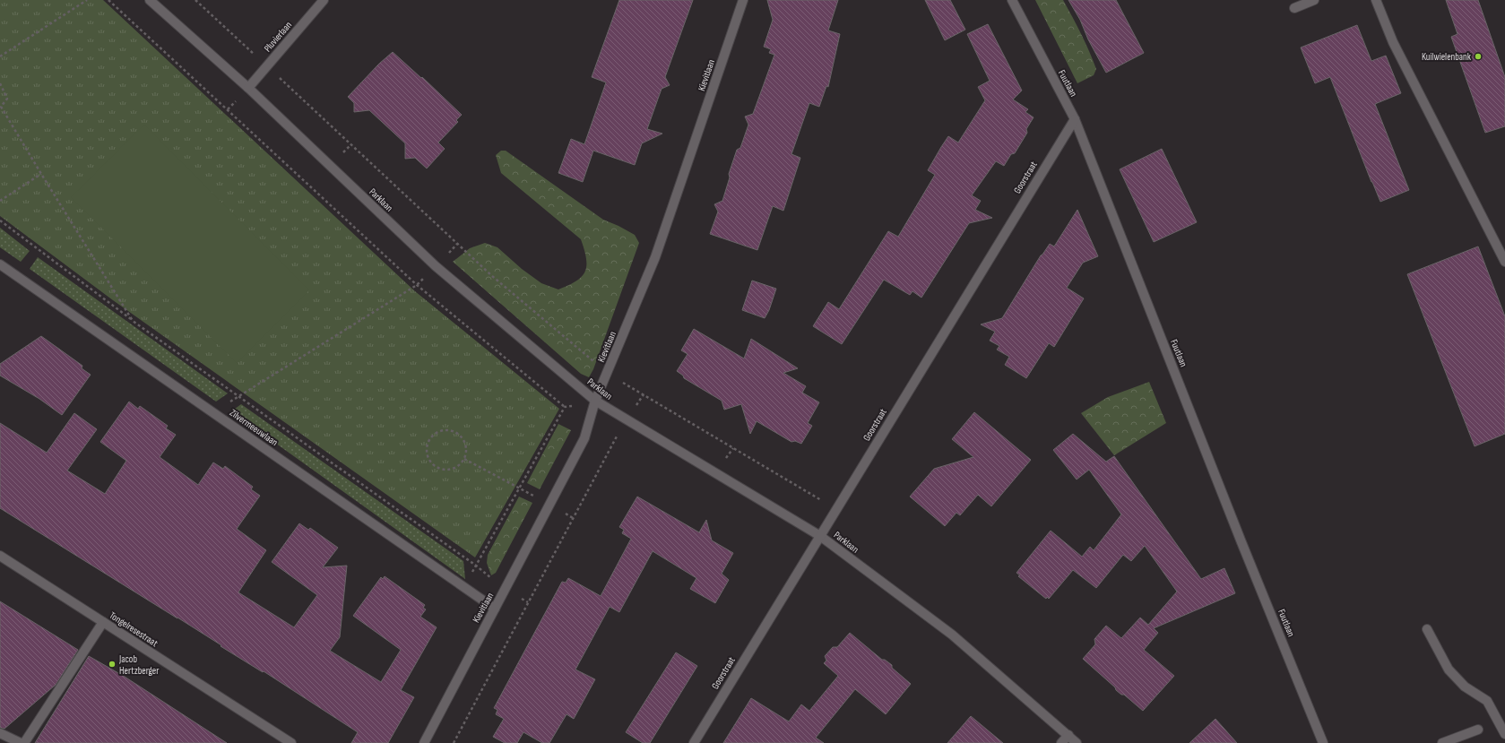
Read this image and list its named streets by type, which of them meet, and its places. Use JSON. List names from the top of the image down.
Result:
{
  "streets": {
    "street": [
      "Pluvierlaan",
      "Kievitlaan",
      "Fuutlaan",
      "Goorstraat",
      "Parklaan",
      "Zilvermeeuwlaan",
      "Tongelresestraat"
    ]
  },
  "crossings": [
    ["Pluvierlaan", "Parklaan"],
    ["Kievitlaan", "Parklaan"],
    ["Kievitlaan", "Zilvermeeuwlaan"],
    ["Fuutlaan", "Goorstraat"],
    ["Goorstraat", "Parklaan"]
  ],
  "places": ["Kuilwielenbank", "Jacob Hertzberger"]
}
